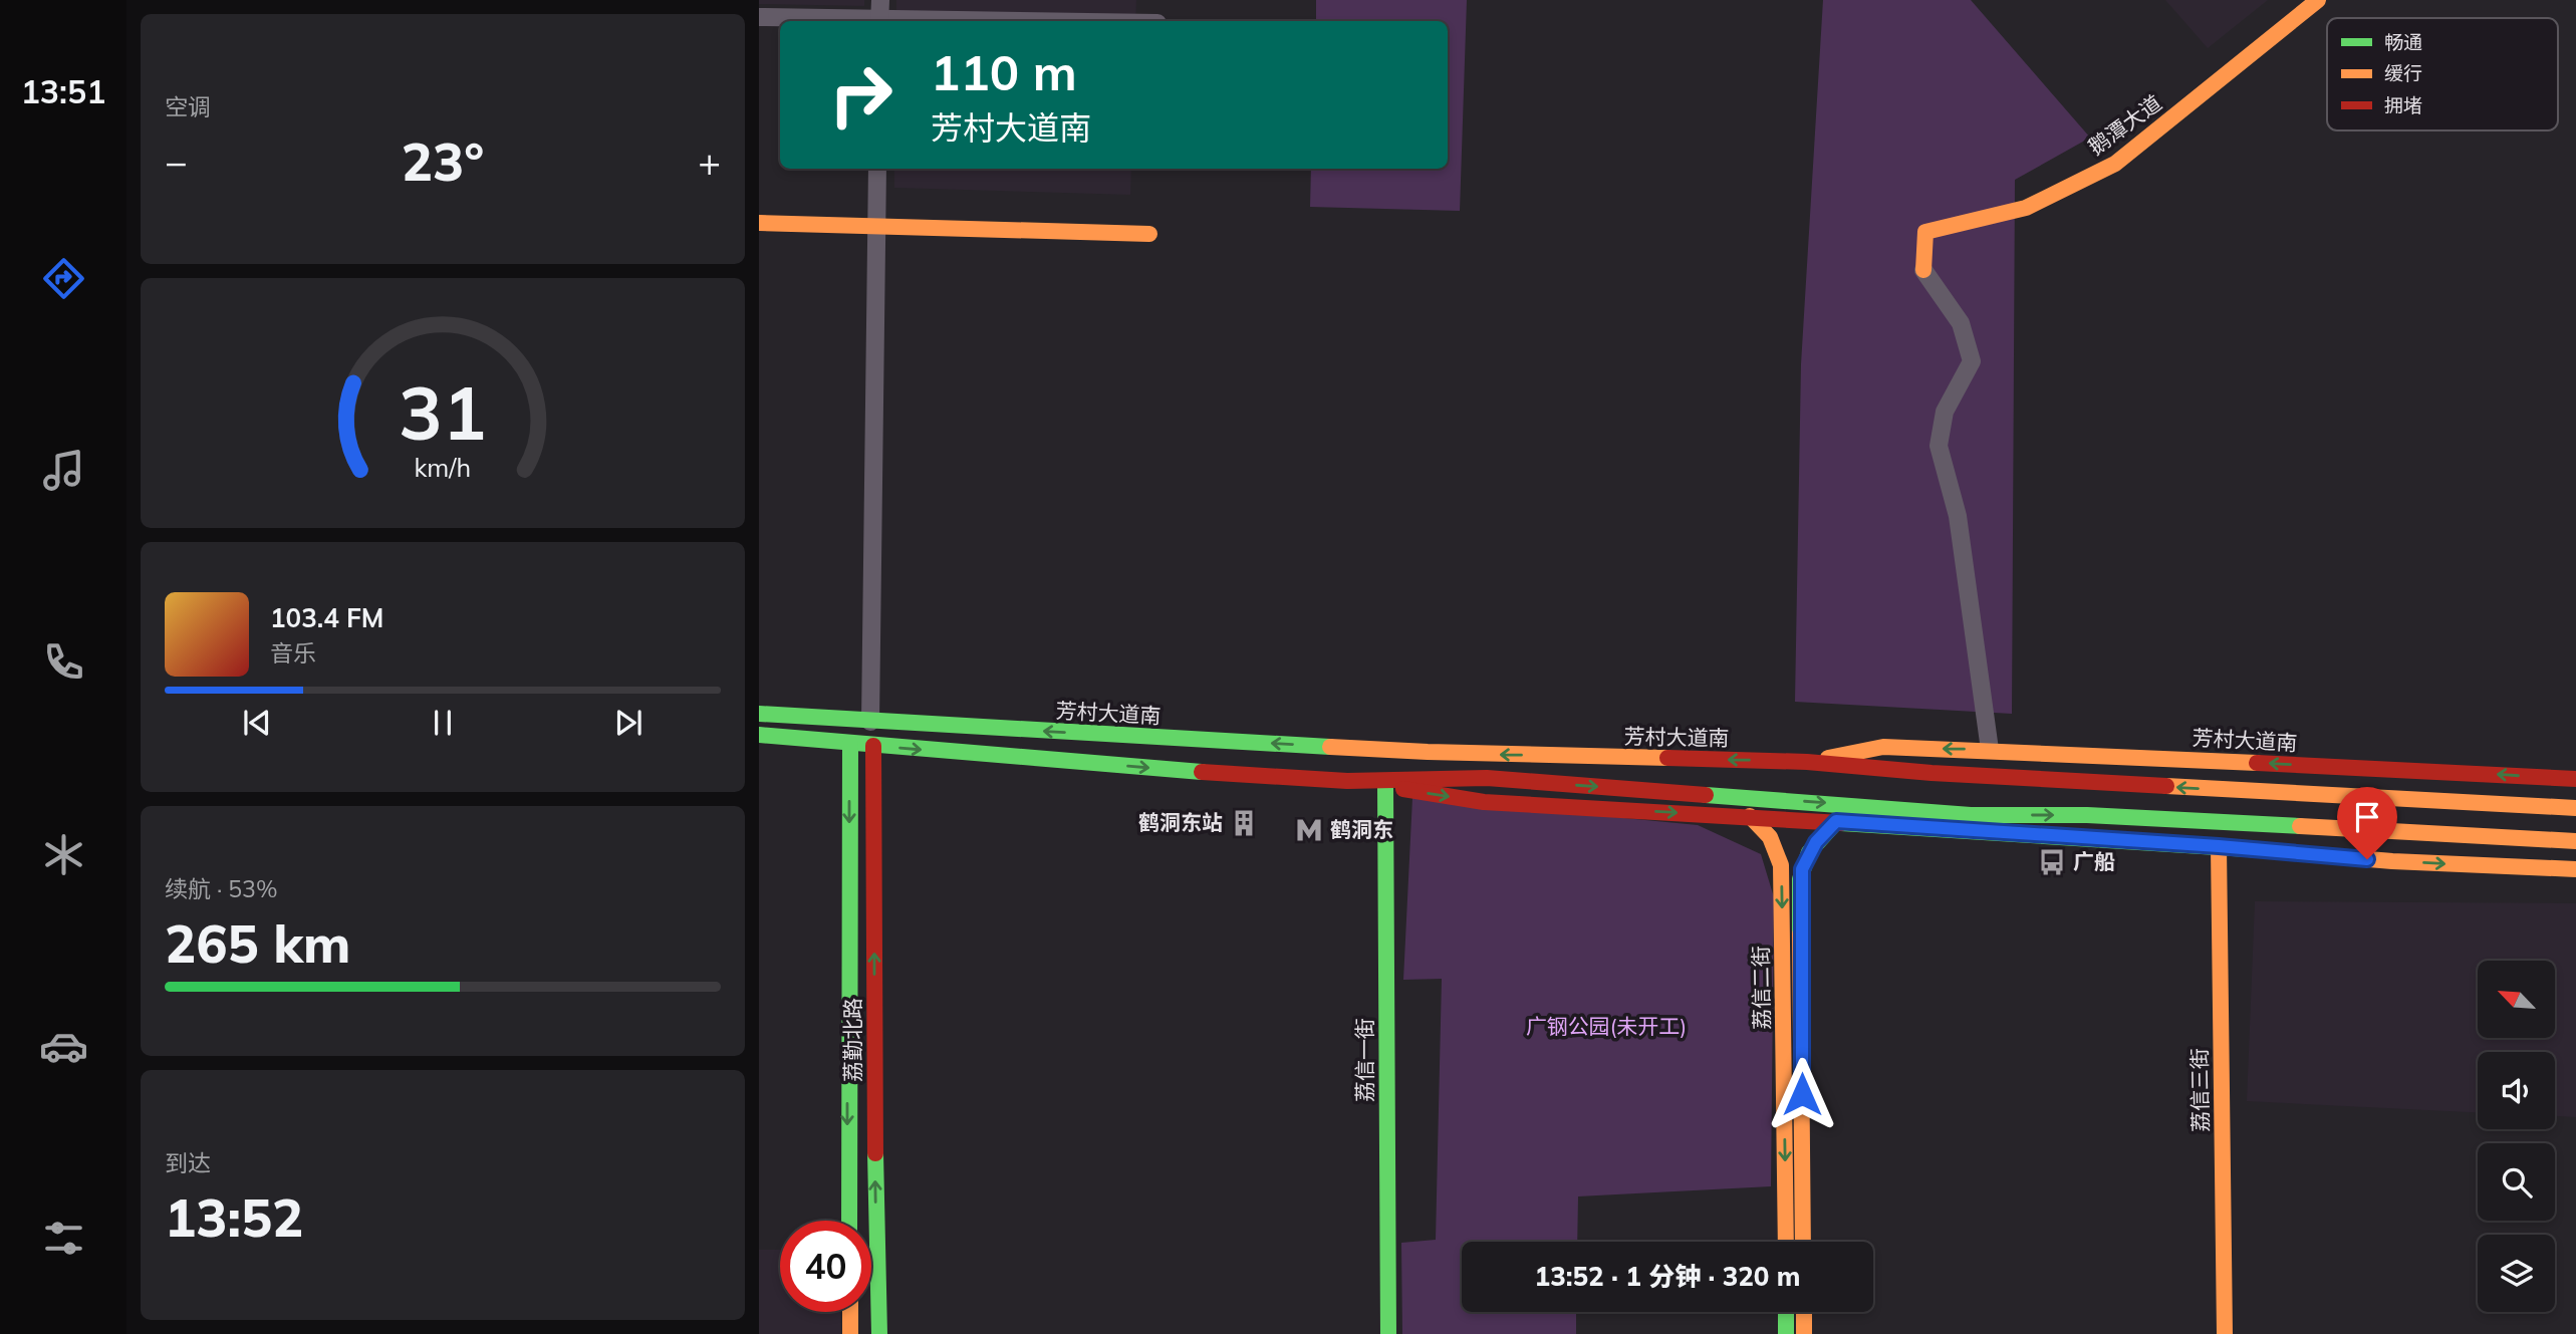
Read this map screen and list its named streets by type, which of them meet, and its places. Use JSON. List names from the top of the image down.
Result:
{
  "streets": {
    "main road": [
      "鹅潭大道",
      "芳村大道南",
      "荔信二街",
      "荔勤北路",
      "荔信一街",
      "荔信三街"
    ]
  },
  "parks": ["广钢公园(未开工)"],
  "places": {
    "building": ["鹤洞东站"],
    "metro station": ["鹤洞东"],
    "bus stop": ["广船"]
  },
  "legend": ["畅通", "缓行", "拥堵"],
  "north": "top left",
  "page": {
    "tabs": "13:51",
    "tile": [
      "空调",
      ["续航 · 53%", "265 km"],
      ["到达", "13:52"]
    ],
    "turn": ["110 m", "芳村大道南"],
    "heat": ["−", "23°", "+"],
    "song": ["103.4 FM", "音乐"],
    "limit": "40",
    "trip": "13:52 · 1 分钟 · 320 m",
    "gauge": ["31", "km/h"]
  }
}
